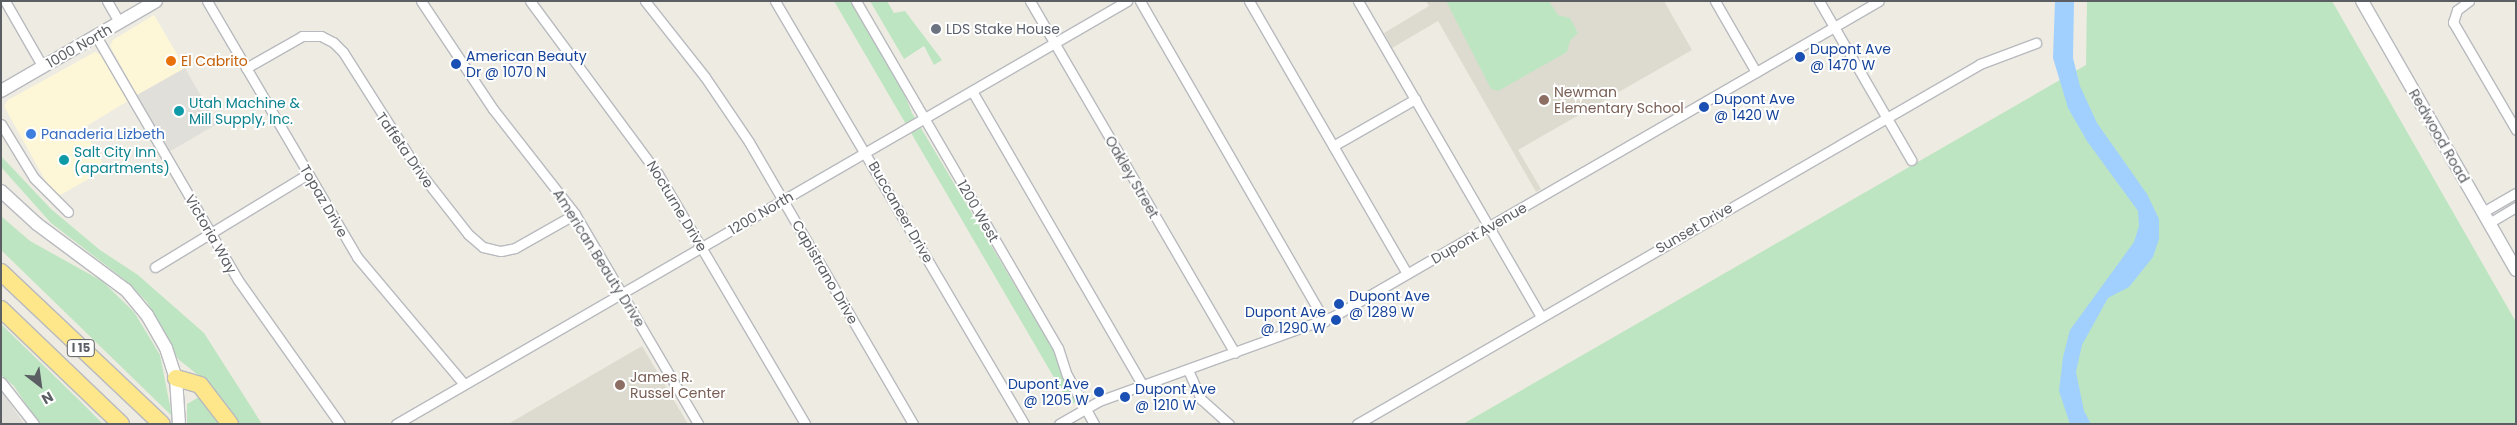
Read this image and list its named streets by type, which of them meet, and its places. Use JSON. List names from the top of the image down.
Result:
{
  "streets": {
    "highway": ["I 15"],
    "main road": ["1000 North", "Redwood Road"],
    "street": [
      "Taffeta Drive",
      "Oakley Street",
      "Topaz Drive",
      "Nocturne Drive",
      "1200 West",
      "Buccaneer Drive",
      "1200 North",
      "Sunset Drive",
      "Dupont Avenue",
      "Victoria Way",
      "American Beauty Drive",
      "Capistrano Drive"
    ]
  },
  "crossings": [
    ["1000 North", "Victoria Way"],
    ["Taffeta Drive", "Topaz Drive"],
    ["Taffeta Drive", "American Beauty Drive"],
    ["Oakley Street", "1200 North"],
    ["Oakley Street", "Dupont Avenue"],
    ["Topaz Drive", "1200 North"],
    ["Nocturne Drive", "1200 North"],
    ["1200 West", "1200 North"],
    ["1200 West", "Dupont Avenue"],
    ["Buccaneer Drive", "1200 North"],
    ["1200 North", "American Beauty Drive"],
    ["1200 North", "Capistrano Drive"]
  ],
  "places": [
    "LDS Stake House",
    "Dupont Ave @ 1470 W",
    "El Cabrito",
    "American Beauty Dr @ 1070 N",
    "Newman Elementary School",
    "Dupont Ave @ 1420 W",
    "Utah Machine & Mill Supply, Inc.",
    "Panaderia Lizbeth",
    "Salt City Inn (apartments)",
    "Dupont Ave @ 1289 W",
    "Dupont Ave @ 1290 W",
    "James R. Russel Center",
    "Dupont Ave @ 1205 W",
    "Dupont Ave @ 1210 W"
  ],
  "north": "bottom right"
}
